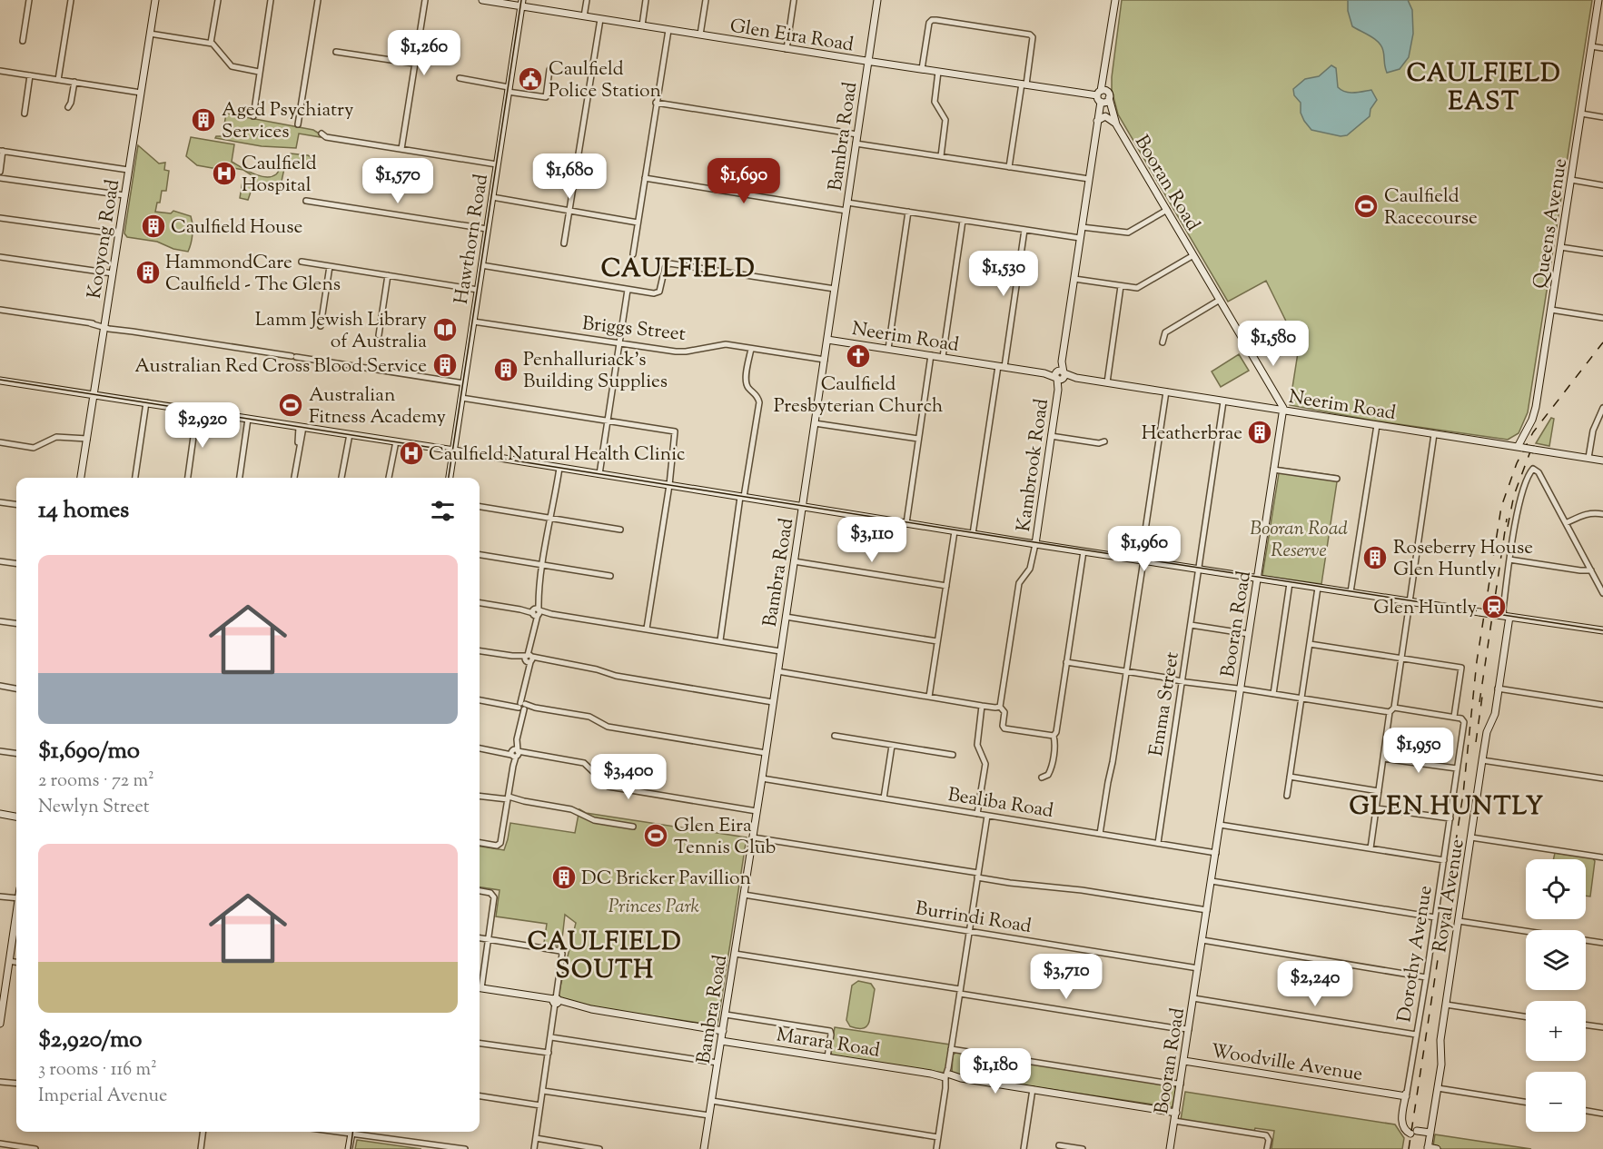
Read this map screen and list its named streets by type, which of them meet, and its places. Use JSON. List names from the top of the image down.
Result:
{
  "streets": {
    "street": [
      "Glen Eira Road",
      "Bambra Road",
      "Booran Road",
      "Queens Avenue",
      "Kooyong Road",
      "Hawthorn Road",
      "Briggs Street",
      "Neerim Road",
      "Kambrook Road",
      "Emma Street",
      "Bealiba Road",
      "Royal Avenue",
      "Burrindi Road",
      "Dorothy Avenue",
      "Marara Road",
      "Woodville Avenue"
    ]
  },
  "crossings": [
    ["Glen Eira Road", "Bambra Road"],
    ["Glen Eira Road", "Booran Road"],
    ["Glen Eira Road", "Hawthorn Road"],
    ["Glen Eira Road", "Kambrook Road"],
    ["Bambra Road", "Briggs Street"],
    ["Bambra Road", "Neerim Road"],
    ["Bambra Road", "Bealiba Road"],
    ["Bambra Road", "Burrindi Road"],
    ["Bambra Road", "Marara Road"],
    ["Booran Road", "Neerim Road"],
    ["Booran Road", "Kambrook Road"],
    ["Booran Road", "Bealiba Road"],
    ["Booran Road", "Burrindi Road"],
    ["Booran Road", "Marara Road"],
    ["Booran Road", "Woodville Avenue"],
    ["Queens Avenue", "Neerim Road"],
    ["Hawthorn Road", "Briggs Street"],
    ["Neerim Road", "Kambrook Road"],
    ["Neerim Road", "Emma Street"],
    ["Emma Street", "Bealiba Road"],
    ["Dorothy Avenue", "Woodville Avenue"]
  ],
  "districts": [
    "CAULFIELD EAST",
    "CAULFIELD",
    "GLEN HUNTLY",
    "CAULFIELD SOUTH"
  ],
  "parks": ["Booran Road Reserve", "Princes Park"],
  "places": {
    "public building": ["Caulfield Police Station"],
    "building": [
      "Aged Psychiatry Services",
      "Caulfield House",
      "HammondCare Caulfield - The Glens",
      "Australian Red Cross Blood Service",
      "Penhalluriack's Building Supplies",
      "Heatherbrae",
      "Roseberry House Glen Huntly",
      "DC Bricker Pavillion"
    ],
    "hospital": ["Caulfield Hospital", "Caulfield Natural Health Clinic"],
    "sports": ["Caulfield Racecourse", "Australian Fitness Academy", "Glen Eira Tennis Club"],
    "library": ["Lamm Jewish Library of Australia"],
    "church": ["Caulfield Presbyterian Church"],
    "station": ["Glen Huntly"]
  },
  "page": {
    "price": [
      "$1,260",
      "$1,680",
      "$1,570",
      "$1,690",
      "$1,530",
      "$1,580",
      "$2,920",
      "$3,110",
      "$1,960",
      "$1,950",
      "$3,400",
      "$3,710",
      "$2,240",
      "$1,180"
    ],
    "heading": "14 homes",
    "list": [
      {
        "name": "$1,690/mo",
        "note": "2 rooms · 72 m² · Newlyn Street"
      },
      {
        "name": "$2,920/mo",
        "note": "3 rooms · 116 m² · Imperial Avenue"
      }
    ],
    "map_buttons": ["+", "−"]
  }
}
